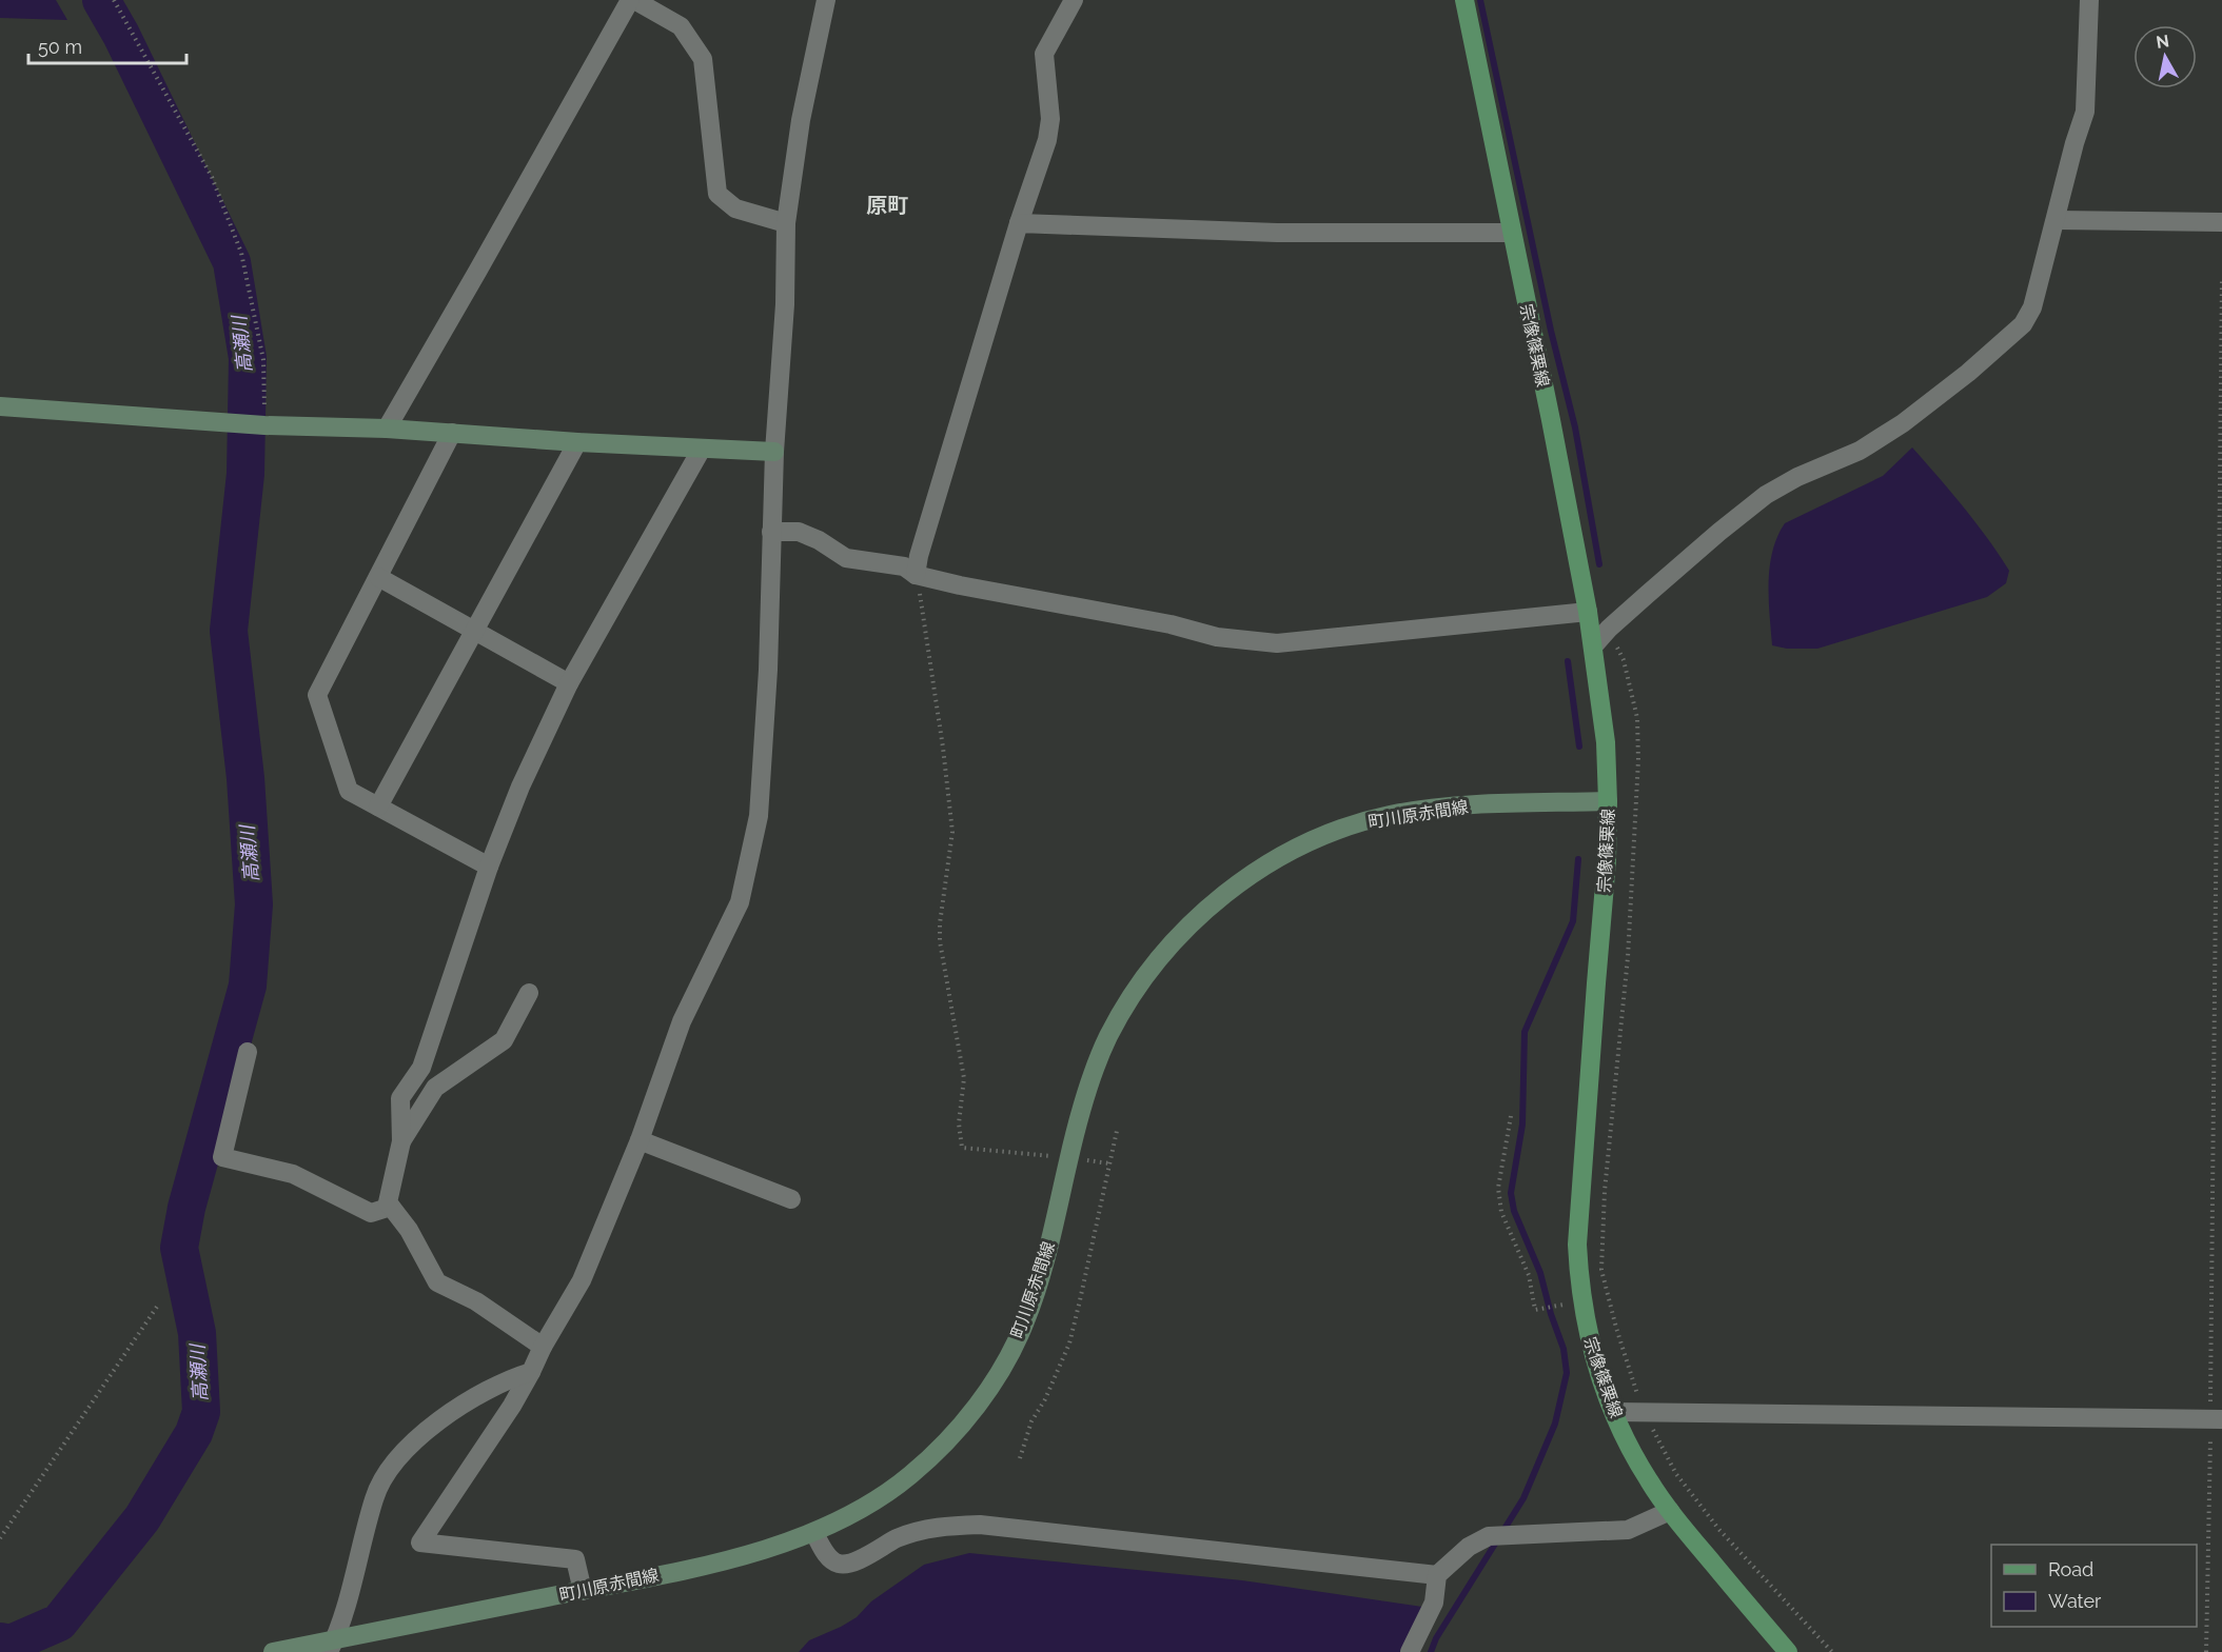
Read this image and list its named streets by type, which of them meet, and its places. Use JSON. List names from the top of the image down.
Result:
{
  "streets": {
    "main road": ["宗像篠栗線", "町川原赤間線"]
  },
  "crossings": [
    ["宗像篠栗線", "町川原赤間線"]
  ],
  "districts": ["原町"],
  "water": ["高瀬川"],
  "legend": ["Road", "Water"],
  "scale_bar": "50 m",
  "north": "top"
}
